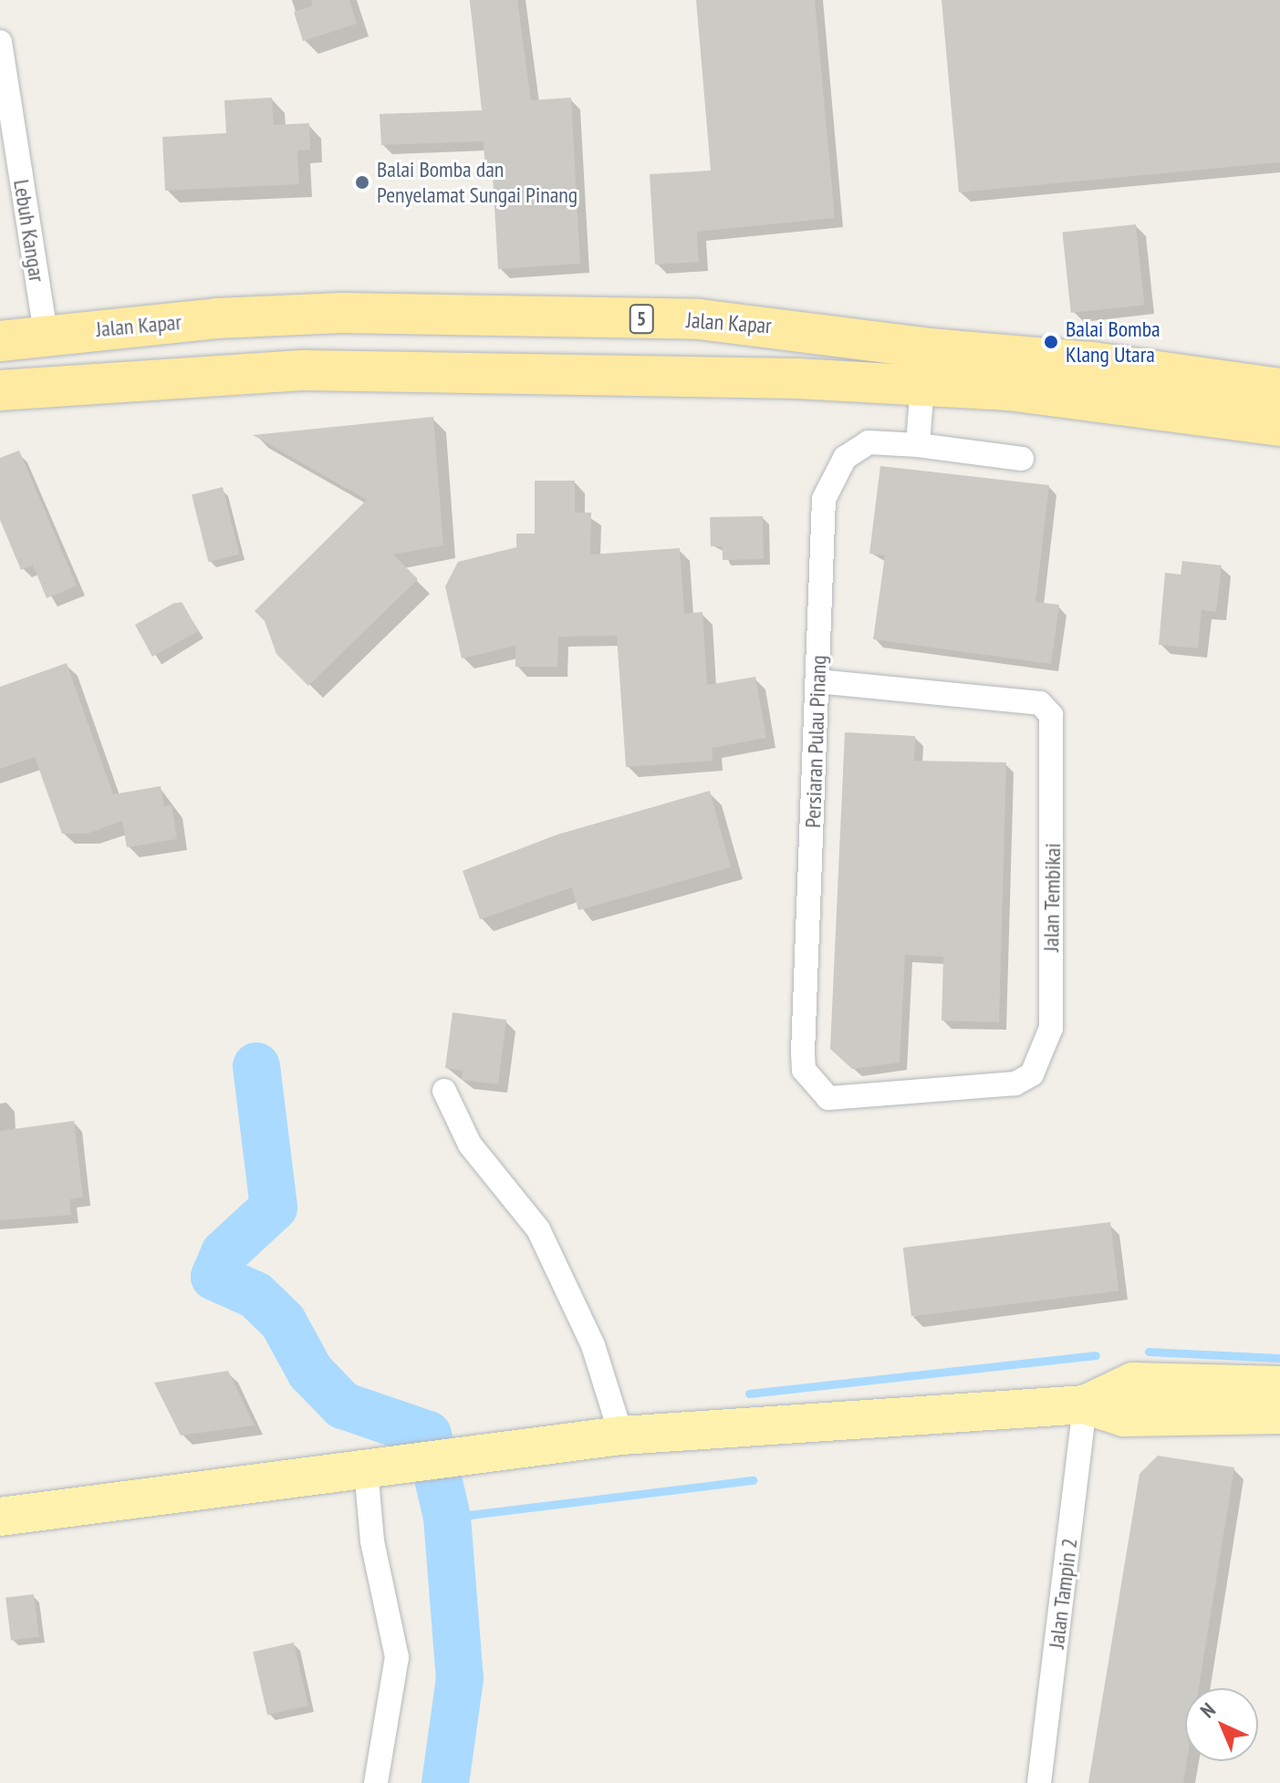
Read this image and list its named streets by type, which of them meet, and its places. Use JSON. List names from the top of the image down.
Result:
{
  "streets": {
    "highway": ["5", "Jalan Kapar"],
    "street": [
      "Lebuh Kangar",
      "Persiaran Pulau Pinang",
      "Jalan Tembikai",
      "Jalan Tampin 2"
    ]
  },
  "crossings": [
    ["Lebuh Kangar", "Jalan Kapar"],
    ["Persiaran Pulau Pinang", "Jalan Tembikai"]
  ],
  "places": ["Balai Bomba dan Penyelamat Sungai Pinang", "Balai Bomba Klang Utara"],
  "north": "top left"
}
